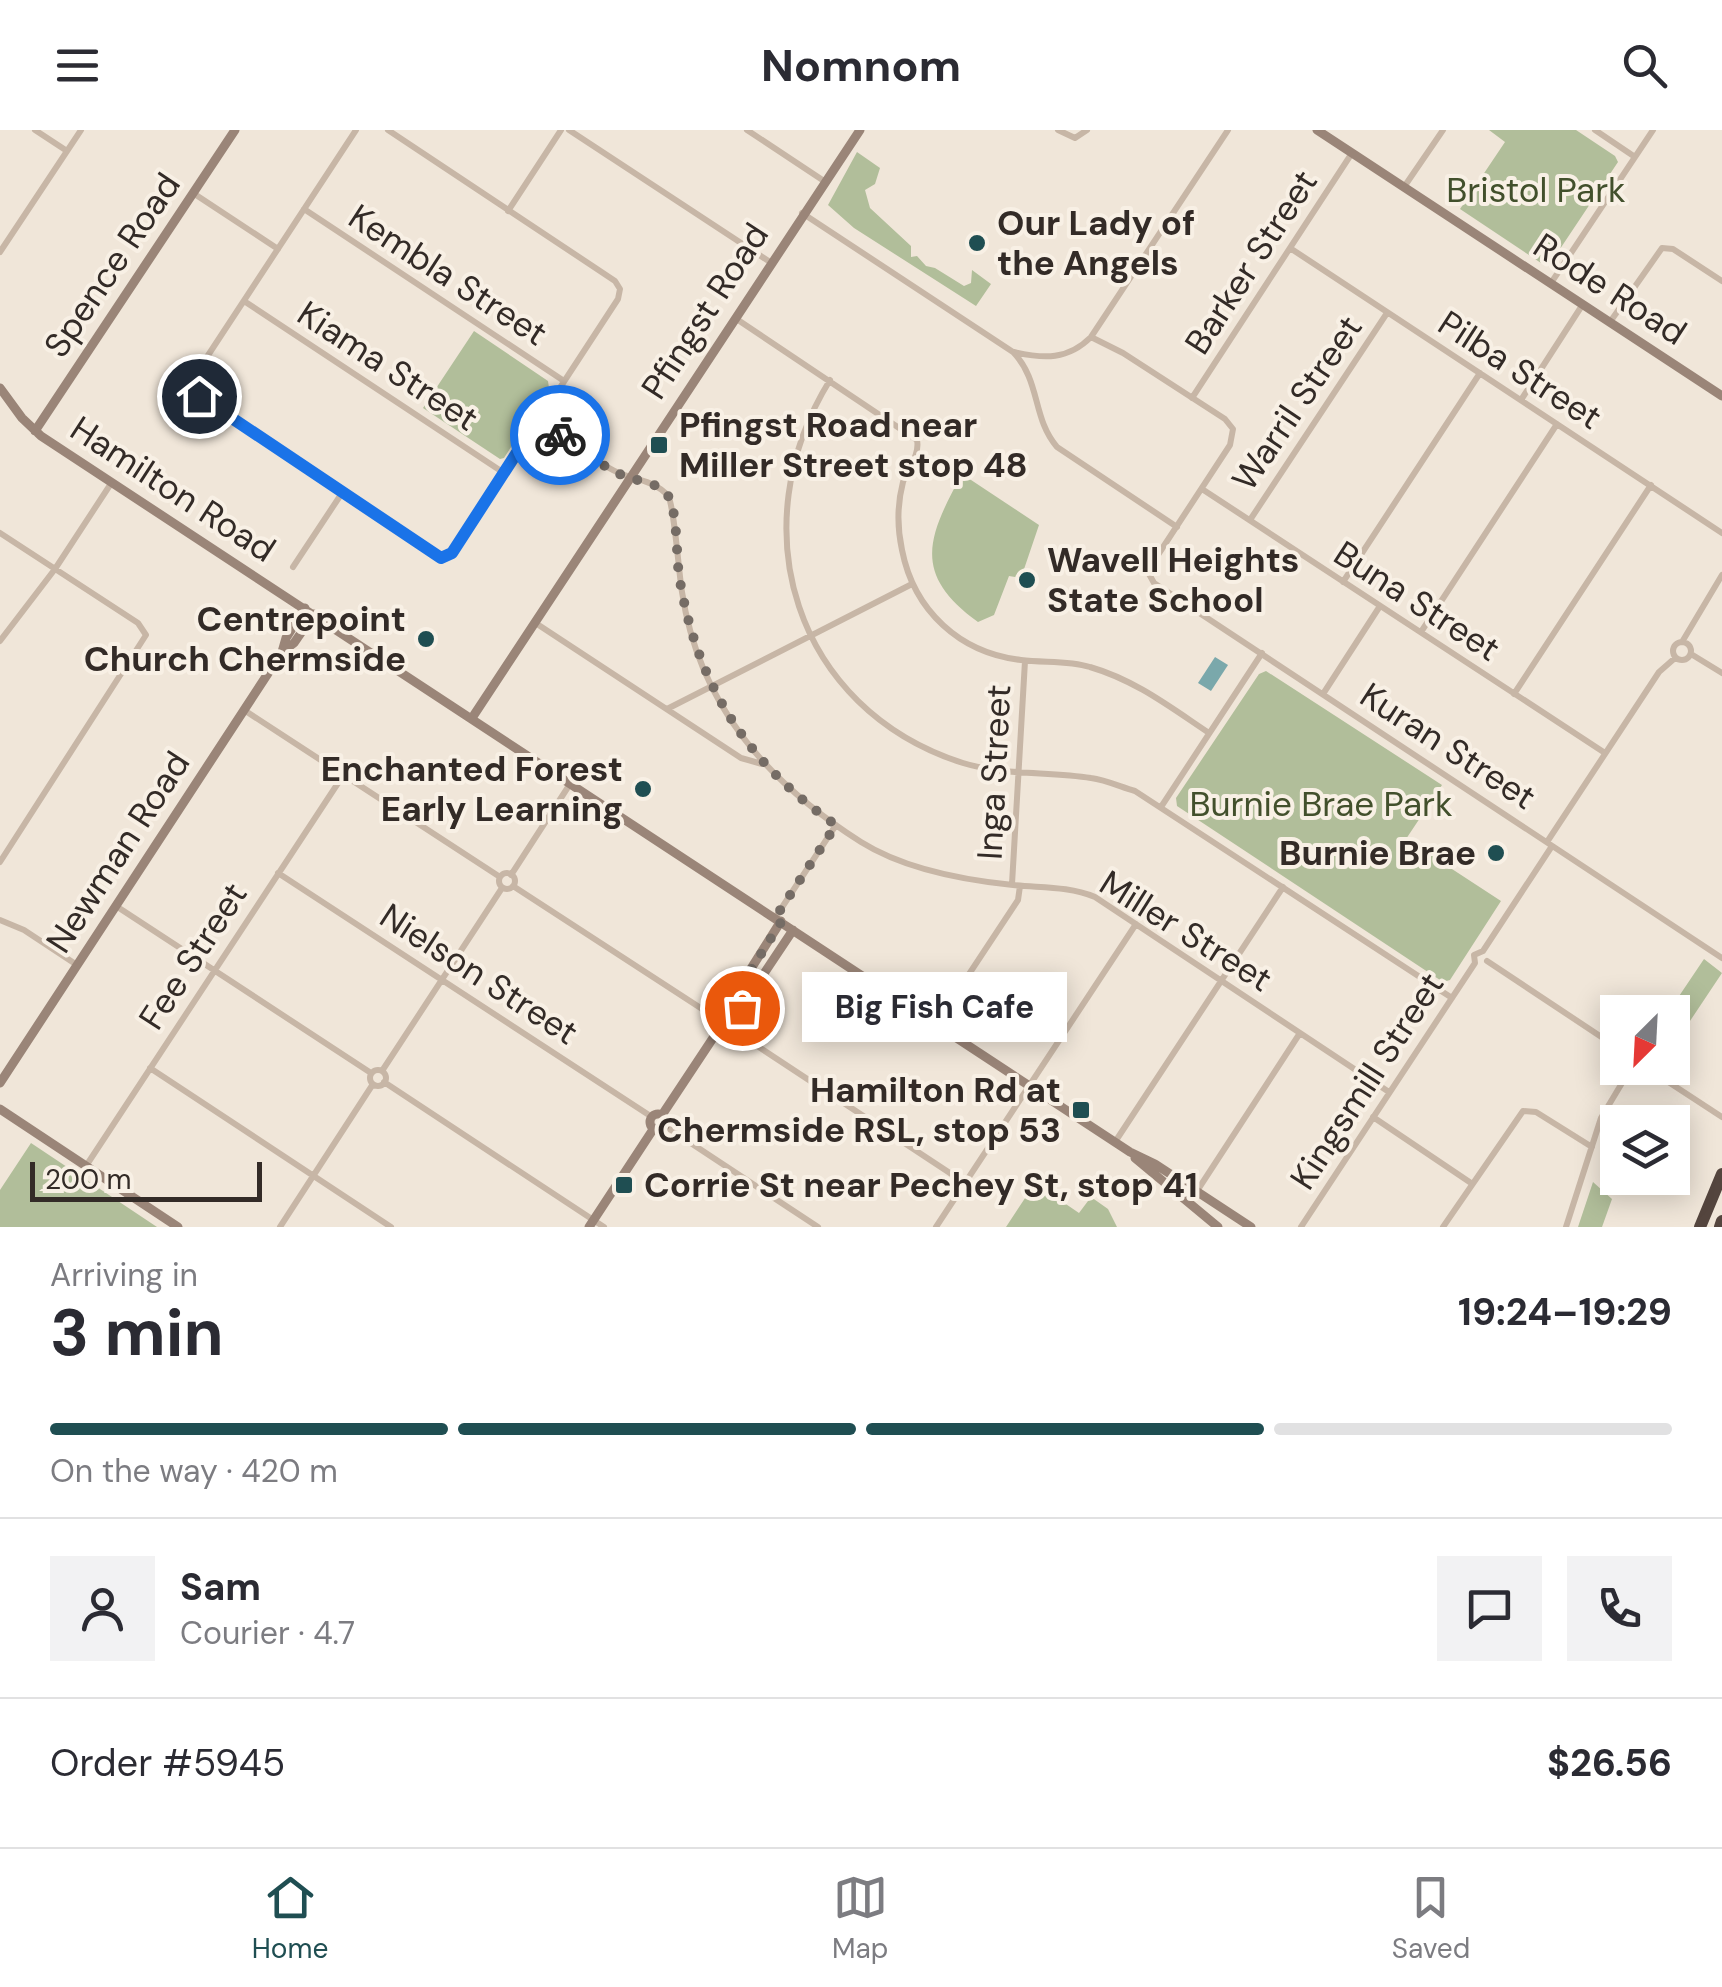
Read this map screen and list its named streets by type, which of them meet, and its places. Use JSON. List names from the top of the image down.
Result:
{
  "streets": {
    "main road": [
      "Spence Road",
      "Rode Road",
      "Pfingst Road",
      "Hamilton Road",
      "Newman Road"
    ],
    "street": [
      "Barker Street",
      "Kembla Street",
      "Kiama Street",
      "Pilba Street",
      "Warril Street",
      "Buna Street",
      "Kuran Street",
      "Inga Street",
      "Miller Street",
      "Fee Street",
      "Nielson Street",
      "Kingsmill Street"
    ]
  },
  "crossings": [
    ["Barker Street", "Rode Road"],
    ["Barker Street", "Pilba Street"],
    ["Spence Road", "Hamilton Road"],
    ["Pfingst Road", "Hamilton Road"],
    ["Pfingst Road", "Miller Street"],
    ["Pilba Street", "Warril Street"],
    ["Warril Street", "Buna Street"],
    ["Hamilton Road", "Newman Road"],
    ["Buna Street", "Kingsmill Street"],
    ["Kuran Street", "Kingsmill Street"],
    ["Inga Street", "Miller Street"],
    ["Miller Street", "Kingsmill Street"],
    ["Fee Street", "Nielson Street"]
  ],
  "parks": ["Bristol Park", "Burnie Brae Park"],
  "places": {
    "other": [
      "Our Lady of the Angels",
      "Wavell Heights State School",
      "Centrepoint Church Chermside",
      "Enchanted Forest Early Learning",
      "Burnie Brae",
      "Big Fish Cafe"
    ],
    "transit": ["Pfingst Road near Miller Street stop 48", "Hamilton Rd at Chermside RSL, stop 53", "Corrie St near Pechey St, stop 41"]
  },
  "scale_bar": "200 m",
  "north": "bottom left",
  "page": {
    "header": "Nomnom",
    "bubble": "Big Fish Cafe",
    "scale": "200 m",
    "heading": ["3 min", "Arriving in", "19:24–19:29"],
    "panel": [
      "Sam",
      "Courier · 4.7",
      "Order #5945",
      "$26.56"
    ],
    "bar": "On the way · 420 m",
    "tabs": ["Home", "Map", "Saved"]
  }
}
